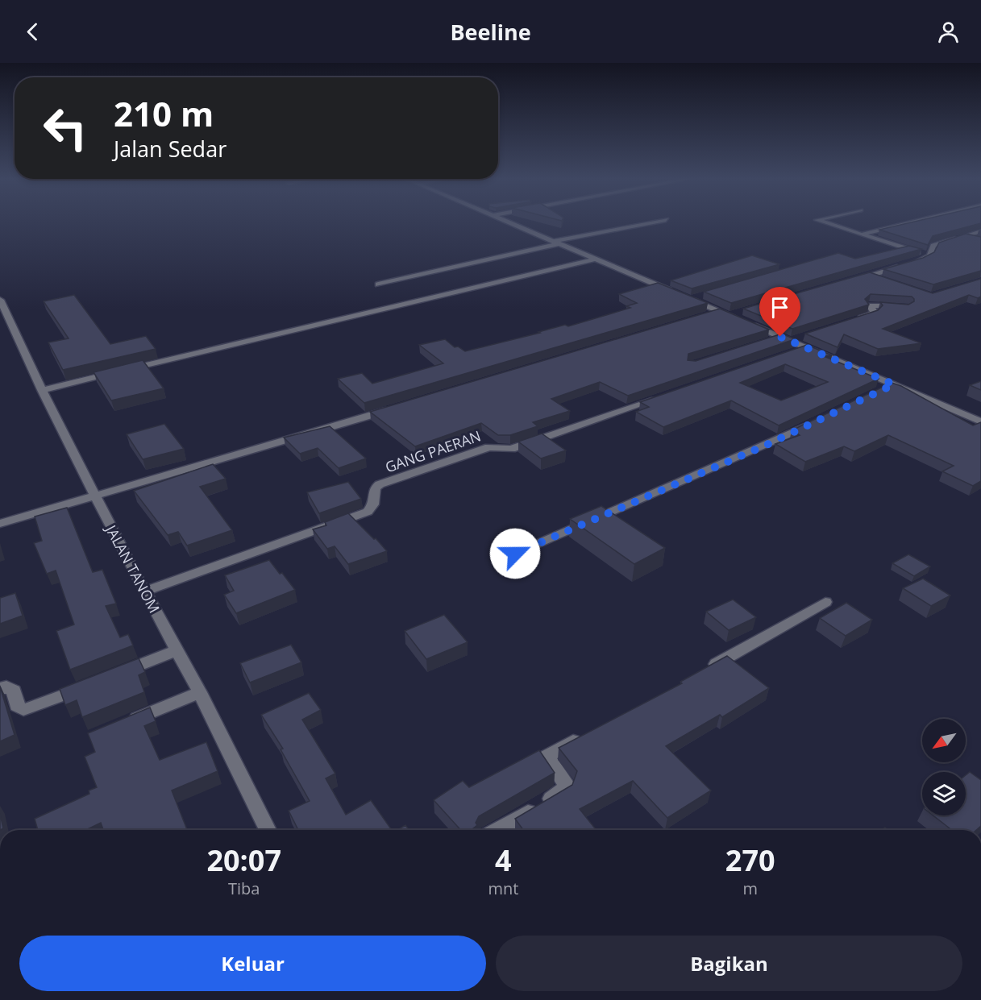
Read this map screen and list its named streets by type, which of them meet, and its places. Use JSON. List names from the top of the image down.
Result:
{
  "streets": {
    "street": ["GANG PAERAN", "JALAN TANOM"]
  },
  "crossings": [
    ["GANG PAERAN", "JALAN TANOM"]
  ],
  "north": "bottom left",
  "page": {
    "header": "Beeline",
    "turn": ["210 m", "Jalan Sedar"],
    "eta": [
      "20:07",
      "Tiba",
      "4",
      "mnt",
      "270",
      "m"
    ],
    "buttons": ["Keluar", "Bagikan"]
  }
}
